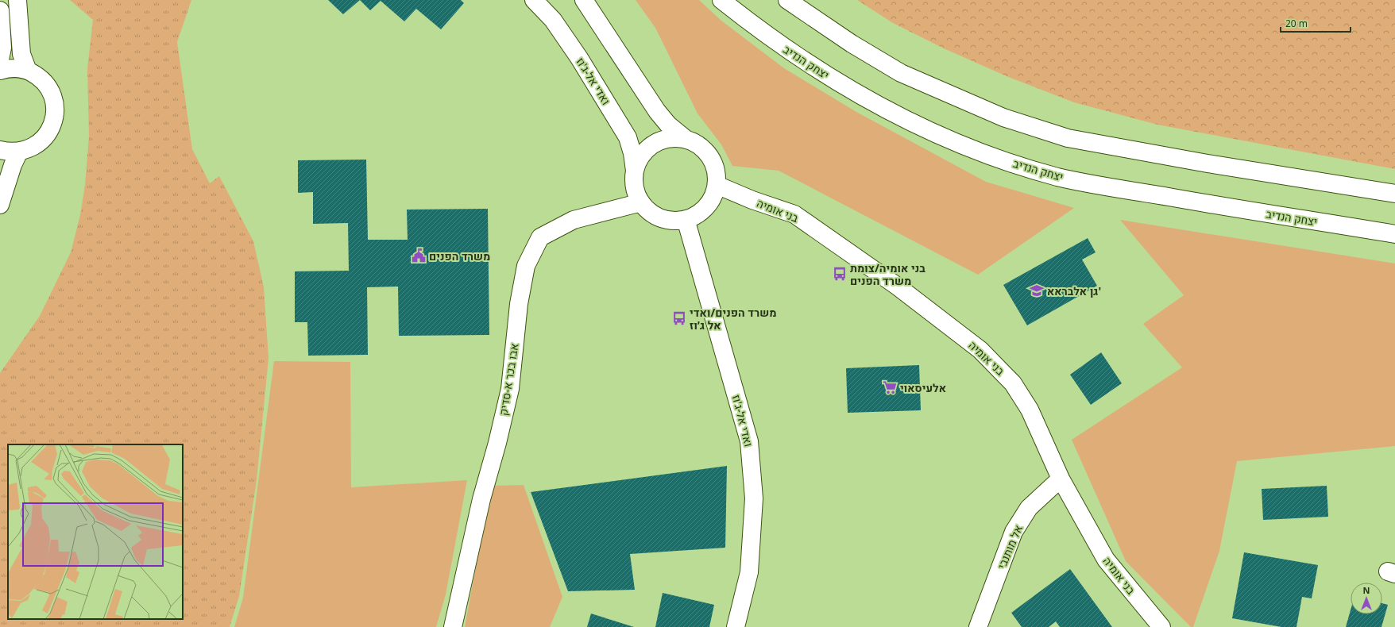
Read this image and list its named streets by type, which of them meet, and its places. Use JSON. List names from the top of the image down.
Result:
{
  "streets": {
    "main road": [
      "יצחק הנדיב",
      "ואדי אל-ג'וז",
      "בני אומיה",
      "אבו בכר א-סדיק",
      "אל מותנבי"
    ]
  },
  "crossings": [
    ["ואדי אל-ג'וז", "בני אומיה"],
    ["ואדי אל-ג'וז", "אבו בכר א-סדיק"],
    ["בני אומיה", "אבו בכר א-סדיק"],
    ["בני אומיה", "אל מותנבי"]
  ],
  "places": {
    "public building": ["משרד הפנים"],
    "bus stop": ["בני אומיה/צומת משרד הפנים", "משרד הפנים/ואדי אל ג׳וז"],
    "school or university": ["גן אלבראא'"],
    "supermarket": ["אלעיסאוי"]
  },
  "scale_bar": "20 m",
  "north": "top"
}
